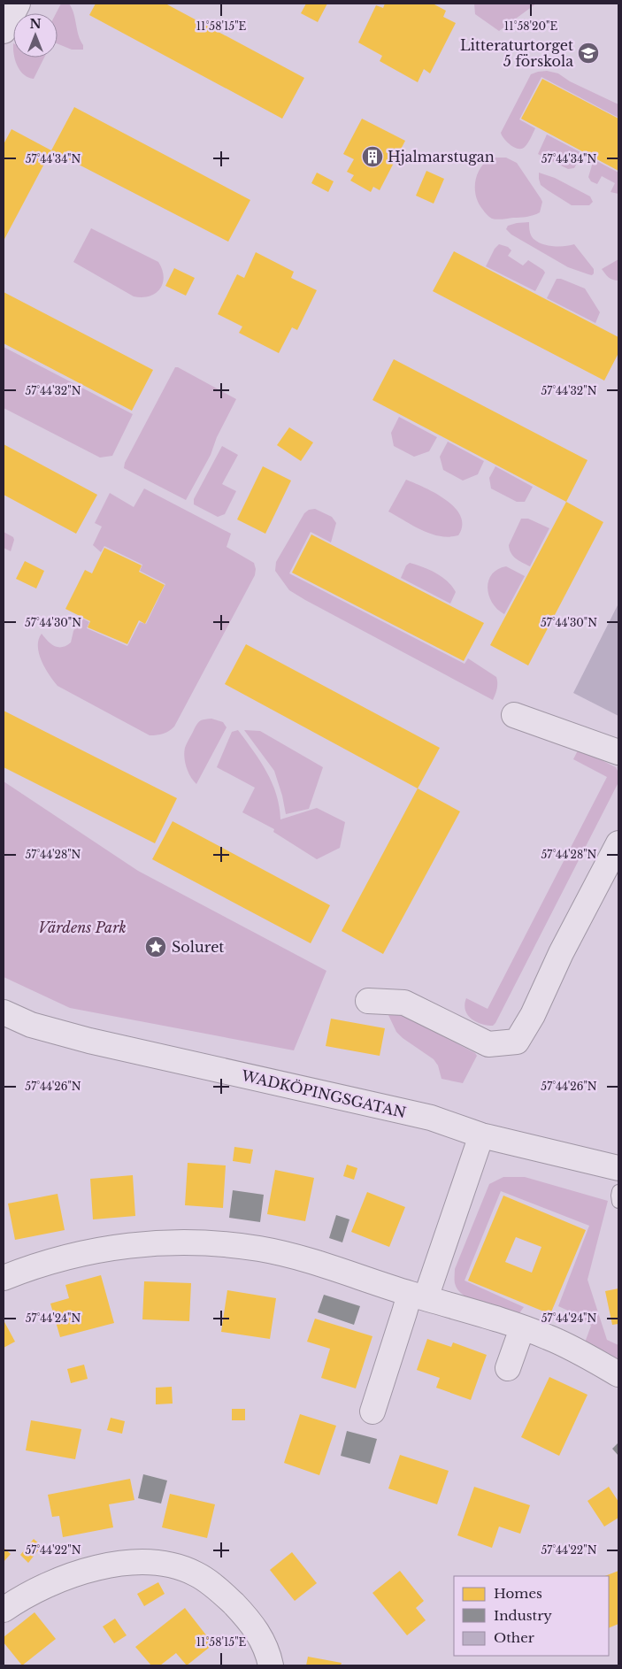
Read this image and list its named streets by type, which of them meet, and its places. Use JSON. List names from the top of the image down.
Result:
{
  "streets": {
    "street": ["WADKÖPINGSGATAN"]
  },
  "parks": ["Värdens Park"],
  "places": {
    "school or university": ["Litteraturtorget 5 förskola"],
    "building": ["Hjalmarstugan"],
    "place": ["Soluret"]
  },
  "legend": ["Homes", "Industry", "Other"],
  "north": "top",
  "coordinates": [
    "11°58'15\"E",
    "11°58'20\"E",
    "57°44'34\"N",
    "57°44'32\"N",
    "57°44'30\"N",
    "57°44'28\"N",
    "57°44'26\"N",
    "57°44'24\"N",
    "57°44'22\"N"
  ]
}
